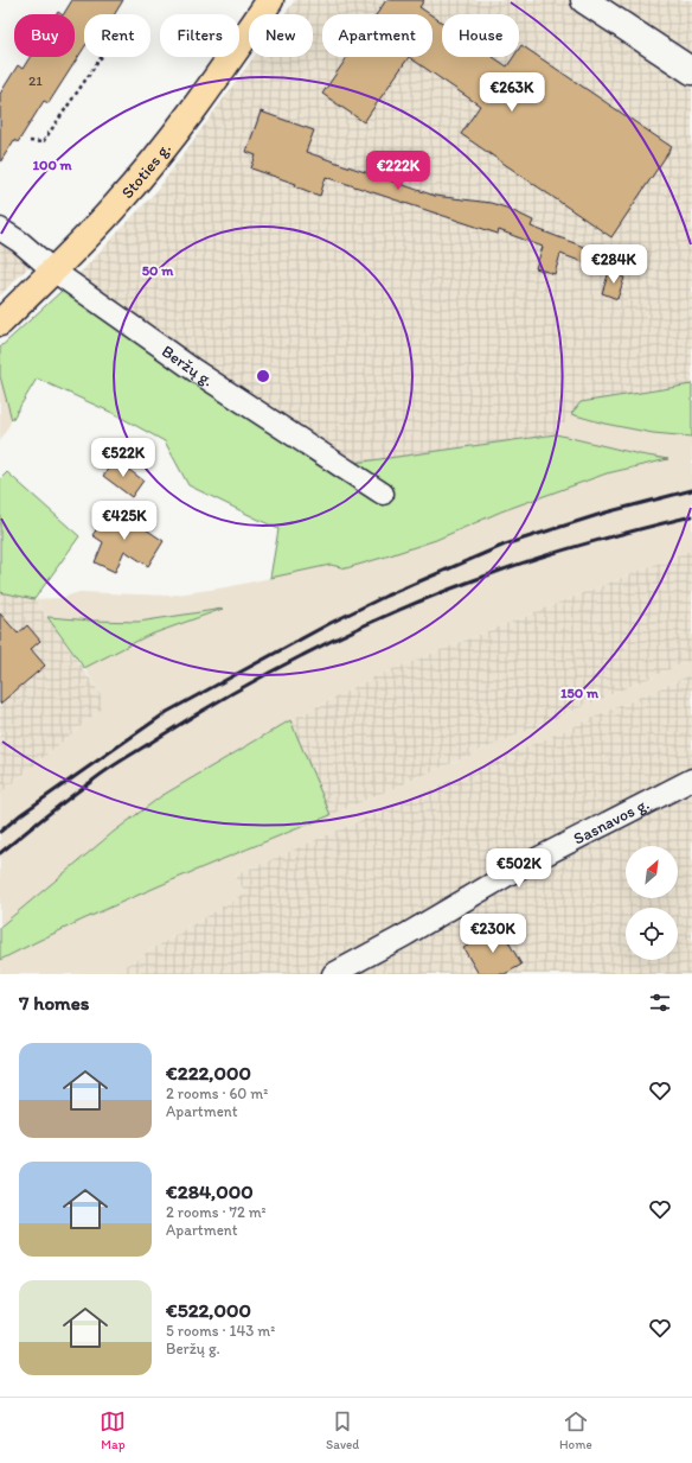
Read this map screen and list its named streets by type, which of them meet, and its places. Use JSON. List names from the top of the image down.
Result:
{
  "streets": {
    "main road": ["Stoties g."],
    "street": ["Beržų g.", "Sasnavos g."]
  },
  "crossings": [
    ["Stoties g.", "Beržų g."]
  ],
  "house_numbers": ["21"],
  "north": "top right",
  "page": {
    "chip": [
      "Buy",
      "Rent",
      "Filters",
      "New",
      "Apartment",
      "House"
    ],
    "price": [
      "€263K",
      "€222K",
      "€284K",
      "€522K",
      "€425K",
      "€502K",
      "€230K"
    ],
    "heading": "7 homes",
    "list": [
      {
        "name": "€222,000",
        "note": "2 rooms · 60 m² · Apartment"
      },
      {
        "name": "€284,000",
        "note": "2 rooms · 72 m² · Apartment"
      },
      {
        "name": "€522,000",
        "note": "5 rooms · 143 m² · Beržų g."
      }
    ],
    "tabs": ["Map", "Saved", "Home"]
  },
  "rings": ["100 m", "50 m", "150 m"]
}
